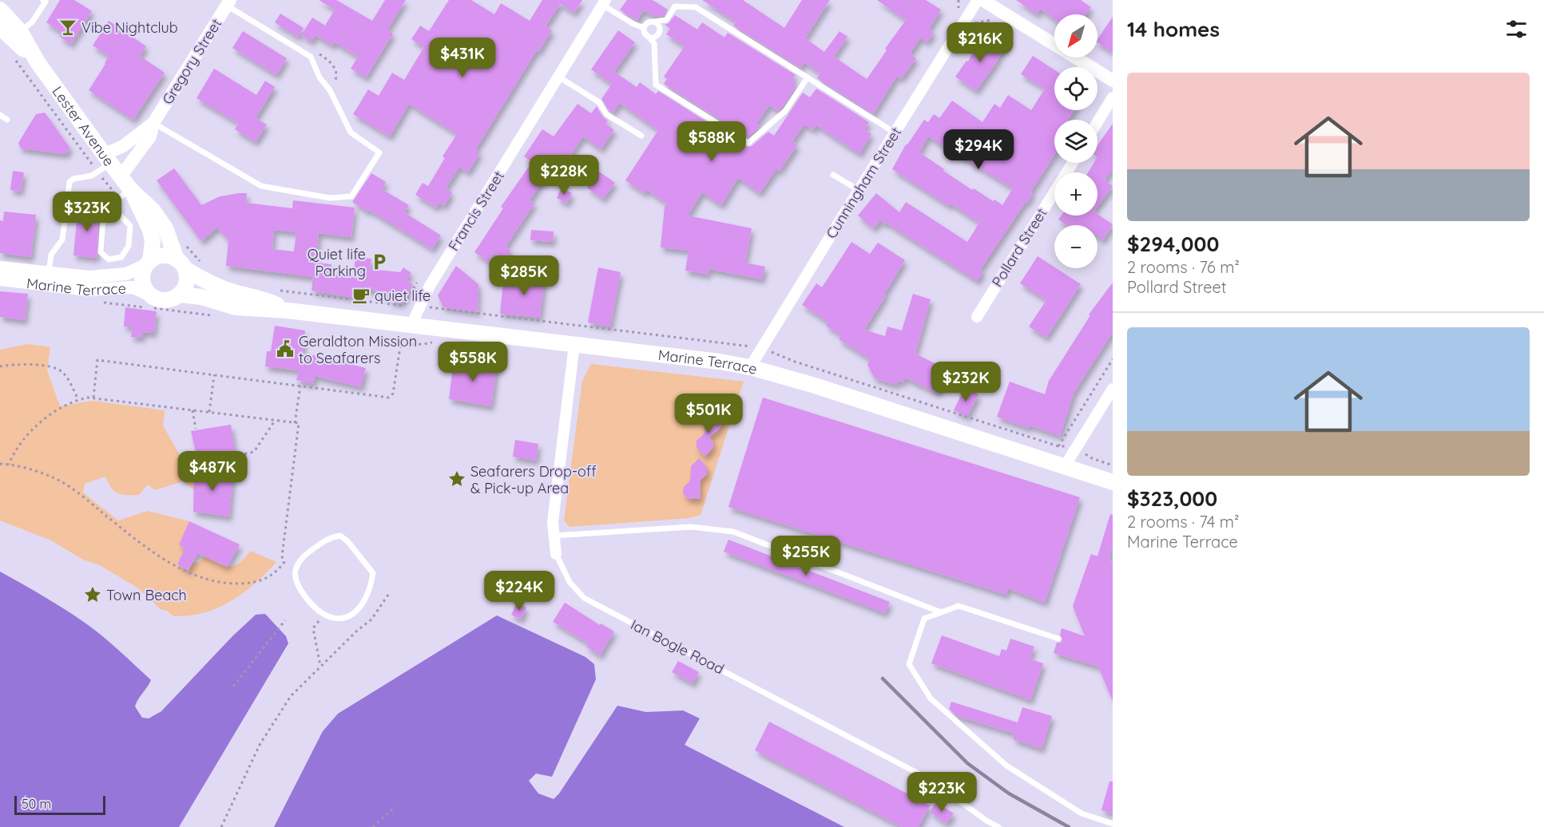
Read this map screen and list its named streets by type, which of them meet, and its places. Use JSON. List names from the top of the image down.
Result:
{
  "streets": {
    "main road": ["Lester Avenue", "Marine Terrace"],
    "street": [
      "Gregory Street",
      "Cunningham Street",
      "Francis Street",
      "Pollard Street",
      "Ian Bogle Road"
    ]
  },
  "crossings": [
    ["Gregory Street", "Lester Avenue"],
    ["Lester Avenue", "Marine Terrace"],
    ["Cunningham Street", "Marine Terrace"],
    ["Francis Street", "Marine Terrace"],
    ["Marine Terrace", "Ian Bogle Road"]
  ],
  "places": {
    "bar": ["Vibe Nightclub"],
    "parking": ["Quiet life Parking"],
    "cafe": ["quiet life"],
    "public building": ["Geraldton Mission to Seafarers"],
    "place": ["Seafarers Drop-off & Pick-up Area", "Town Beach"]
  },
  "scale_bar": "50 m",
  "north": "bottom left",
  "page": {
    "heading": "14 homes",
    "map_buttons": ["+", "−"],
    "price": [
      "$216K",
      "$431K",
      "$588K",
      "$294K",
      "$228K",
      "$323K",
      "$285K",
      "$558K",
      "$232K",
      "$501K",
      "$487K",
      "$255K",
      "$224K",
      "$223K"
    ],
    "list": [
      {
        "name": "$294,000",
        "note": "2 rooms · 76 m² · Pollard Street"
      },
      {
        "name": "$323,000",
        "note": "2 rooms · 74 m² · Marine Terrace"
      }
    ],
    "scale": "50 m"
  }
}
